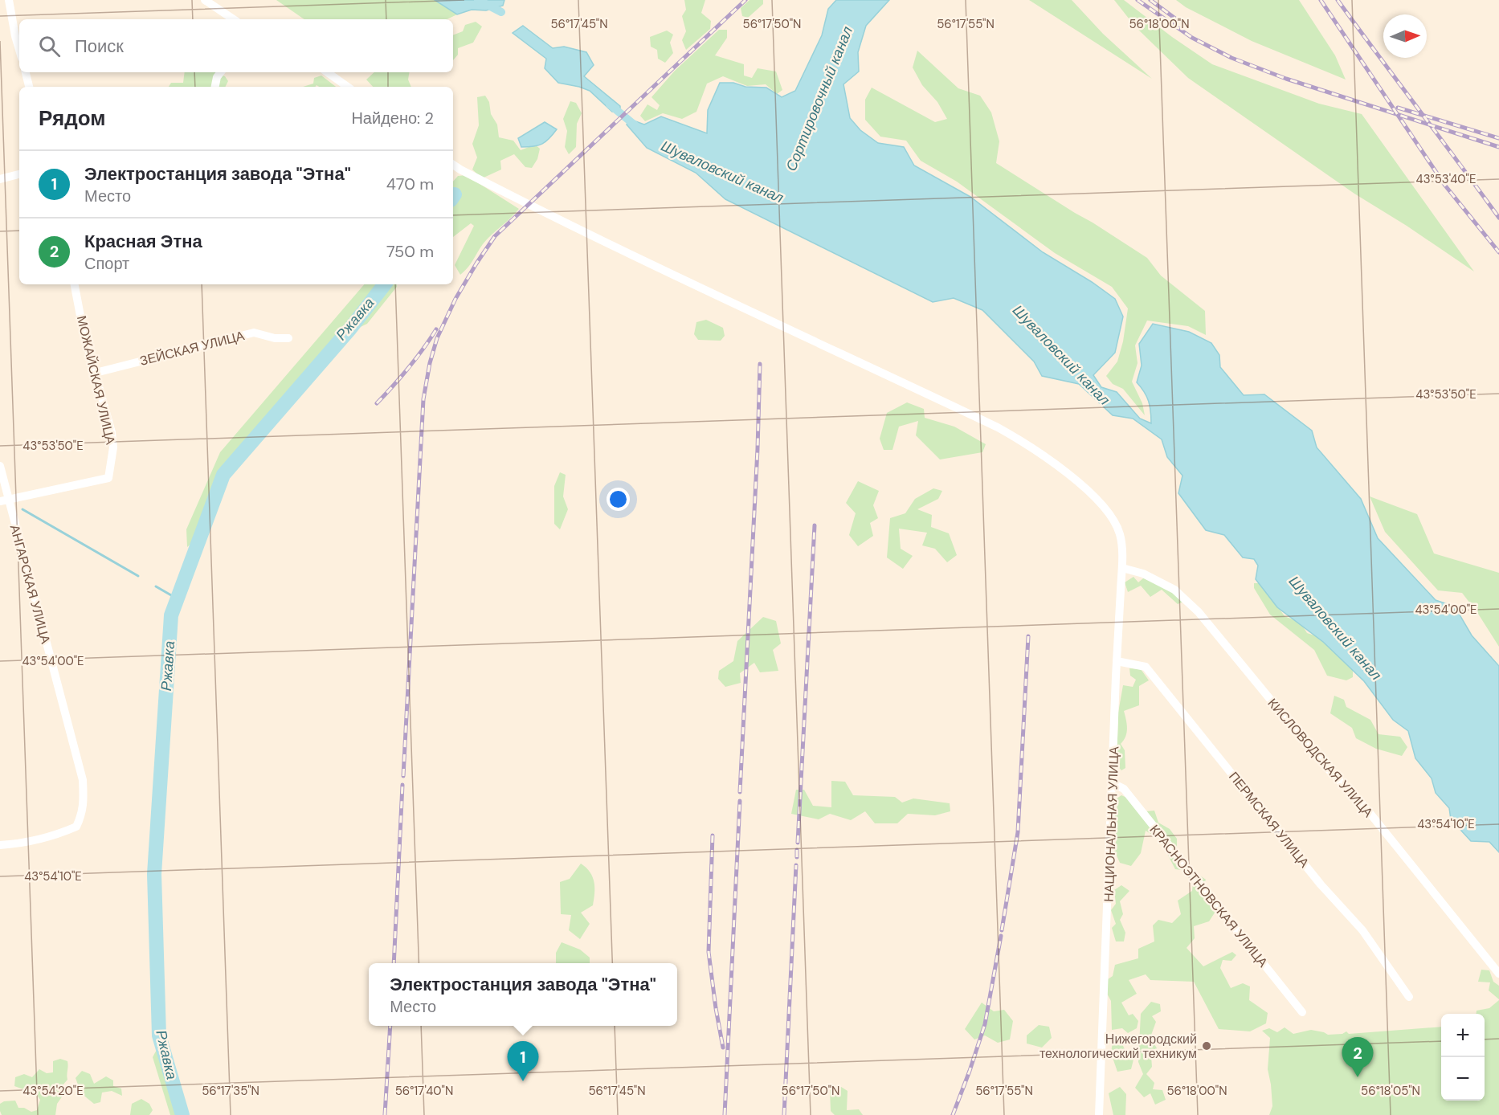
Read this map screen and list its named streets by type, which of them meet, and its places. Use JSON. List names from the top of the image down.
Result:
{
  "streets": {
    "street": [
      "ЗЕЙСКАЯ УЛИЦА",
      "МОЖАЙСКАЯ УЛИЦА",
      "АНГАРСКАЯ УЛИЦА",
      "КИСЛОВОДСКАЯ УЛИЦА",
      "ПЕРМСКАЯ УЛИЦА",
      "НАЦИОНАЛЬНАЯ УЛИЦА",
      "КРАСНОЭТНОВСКАЯ УЛИЦА"
    ]
  },
  "crossings": [
    ["ЗЕЙСКАЯ УЛИЦА", "МОЖАЙСКАЯ УЛИЦА"],
    ["МОЖАЙСКАЯ УЛИЦА", "АНГАРСКАЯ УЛИЦА"],
    ["КИСЛОВОДСКАЯ УЛИЦА", "НАЦИОНАЛЬНАЯ УЛИЦА"],
    ["ПЕРМСКАЯ УЛИЦА", "НАЦИОНАЛЬНАЯ УЛИЦА"],
    ["НАЦИОНАЛЬНАЯ УЛИЦА", "КРАСНОЭТНОВСКАЯ УЛИЦА"]
  ],
  "water": ["Сортировочный канал", "Шуваловский канал", "Ржавка"],
  "places": ["Нижегородский технологический техникум"],
  "north": "right",
  "page": {
    "search": "Поиск",
    "heading": ["Рядом", "Найдено: 2"],
    "list": [
      {
        "mark": "1",
        "name": "Электростанция завода \"Этна\"",
        "note": "Место",
        "value": "470 m"
      },
      {
        "mark": "2",
        "name": "Красная Этна",
        "note": "Спорт",
        "value": "750 m"
      }
    ],
    "popup": ["Электростанция завода \"Этна\"", "Место"],
    "map_buttons": ["+", "−"],
    "pins": ["2", "1"]
  },
  "coordinates": [
    "56°17'45\"N",
    "56°17'50\"N",
    "56°17'55\"N",
    "56°18'00\"N",
    "43°53'40\"E",
    "43°53'50\"E",
    "43°54'00\"E",
    "43°54'10\"E",
    "43°54'20\"E",
    "56°17'35\"N",
    "56°17'40\"N",
    "56°18'05\"N"
  ]
}
